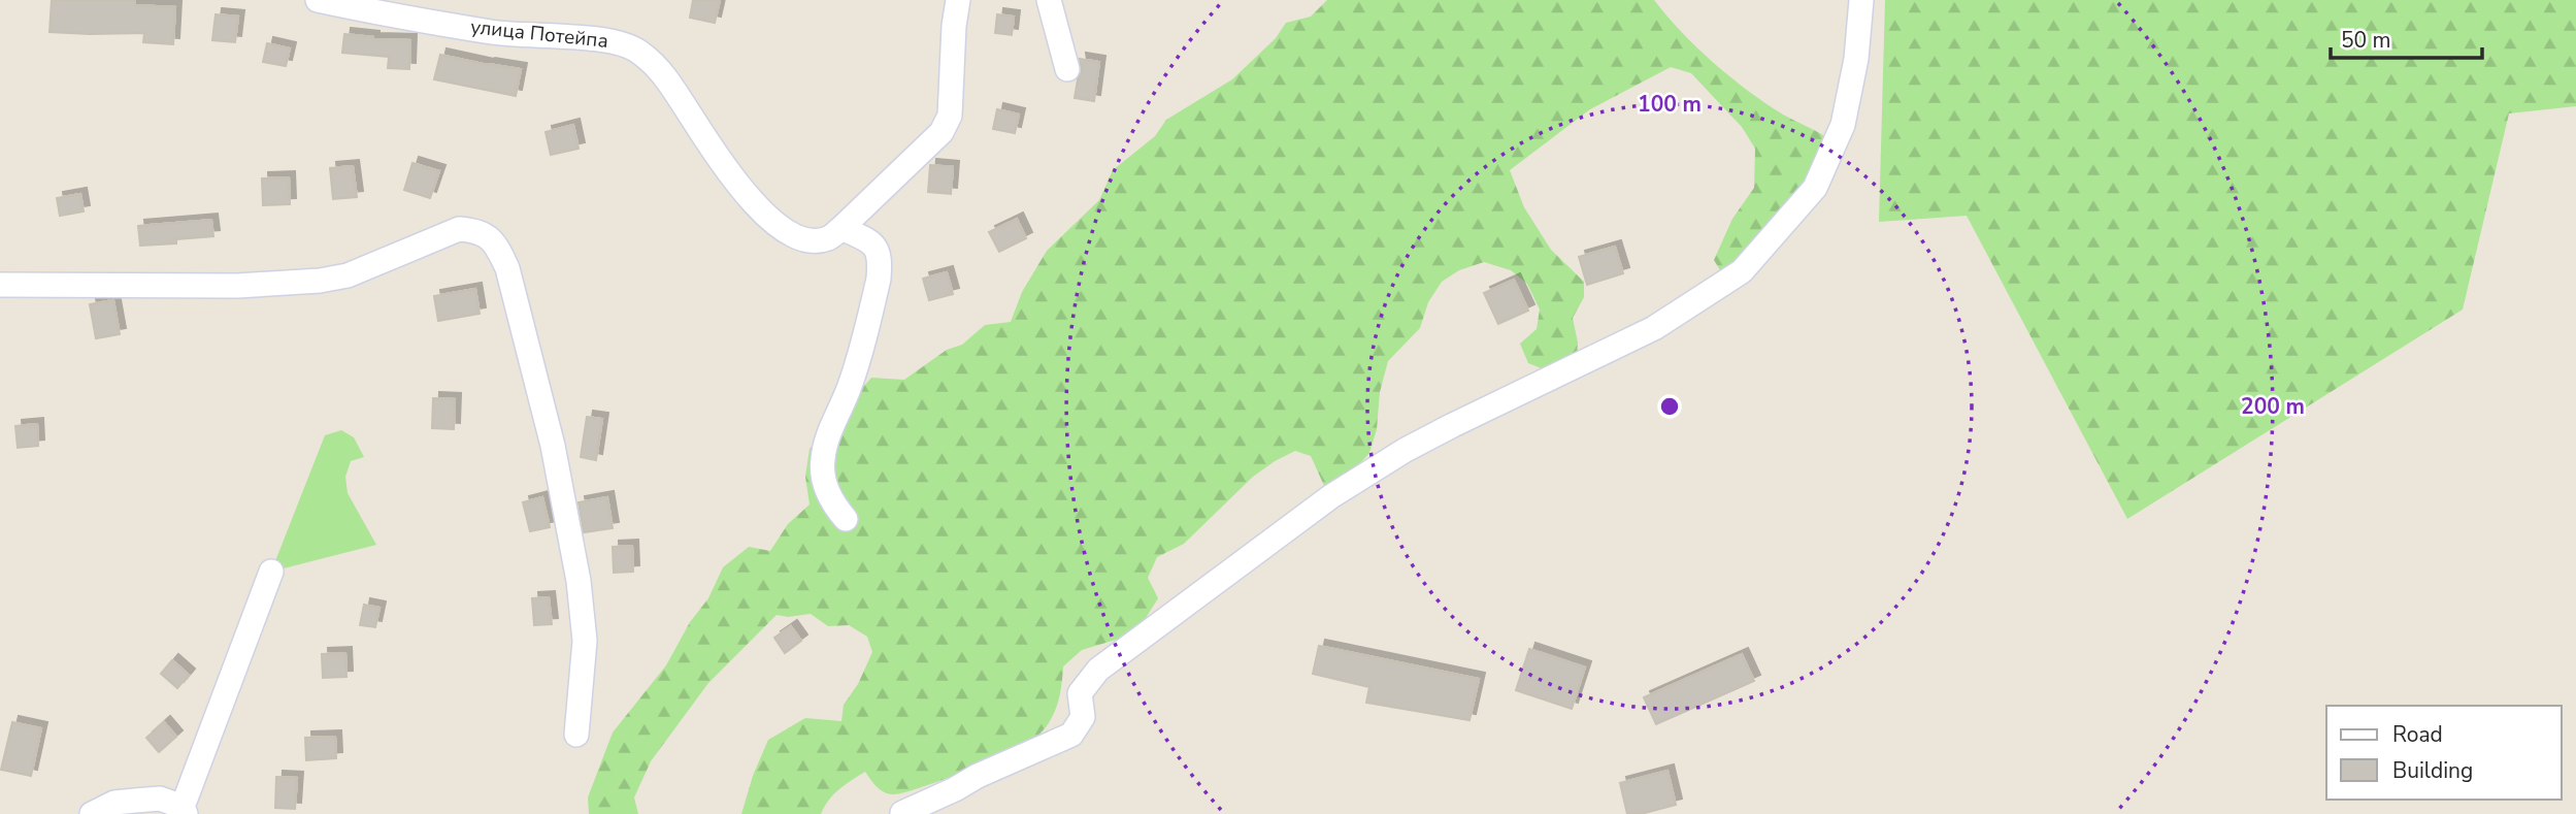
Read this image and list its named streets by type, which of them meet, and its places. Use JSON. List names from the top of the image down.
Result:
{
  "streets": {
    "street": ["улица Потейпа"]
  },
  "legend": ["Road", "Building"],
  "scale_bar": "50 m",
  "rings": ["100 m", "200 m"]
}
